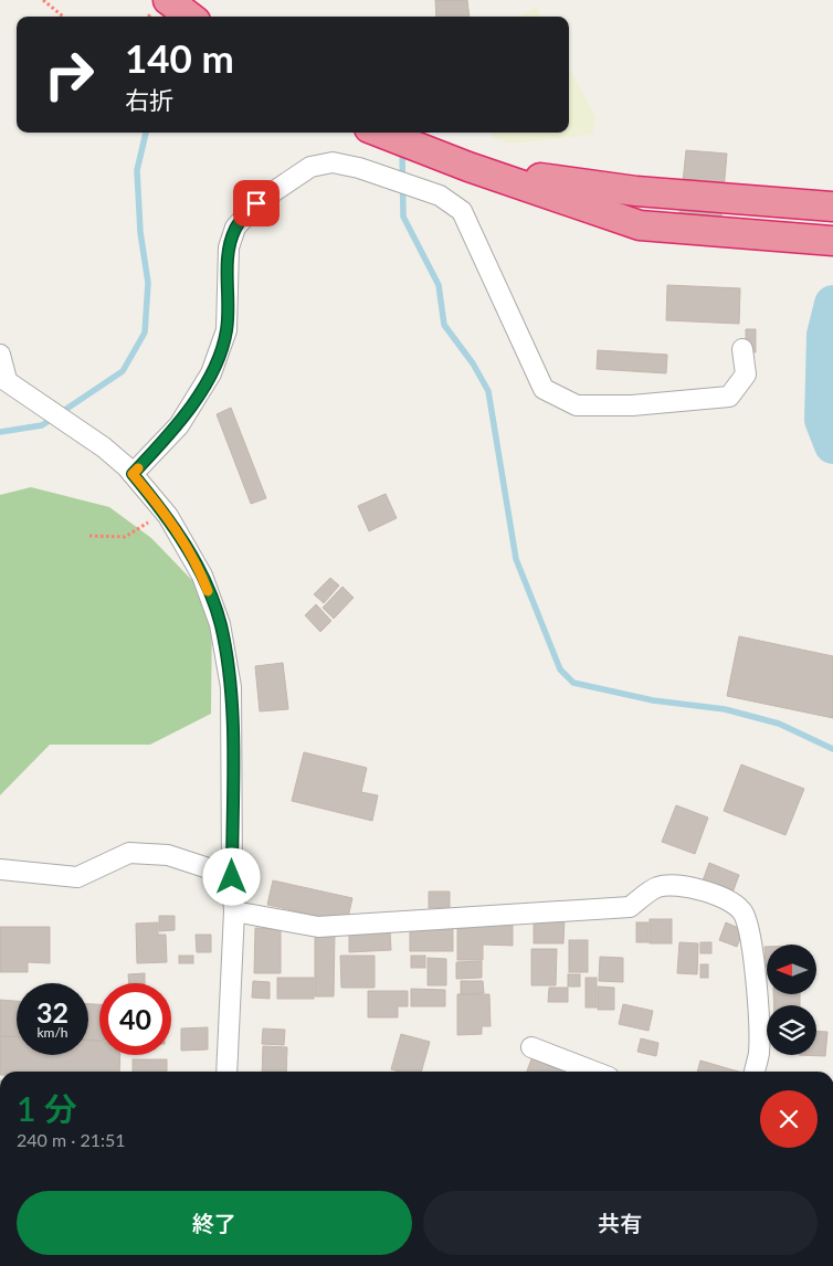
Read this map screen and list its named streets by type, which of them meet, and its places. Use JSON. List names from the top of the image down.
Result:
{
  "north": "left",
  "page": {
    "turn": ["140 m", "右折"],
    "speed": "32 km/h",
    "limit": "40",
    "heading": ["1 分", "240 m · 21:51"],
    "buttons": ["終了", "共有"]
  }
}
